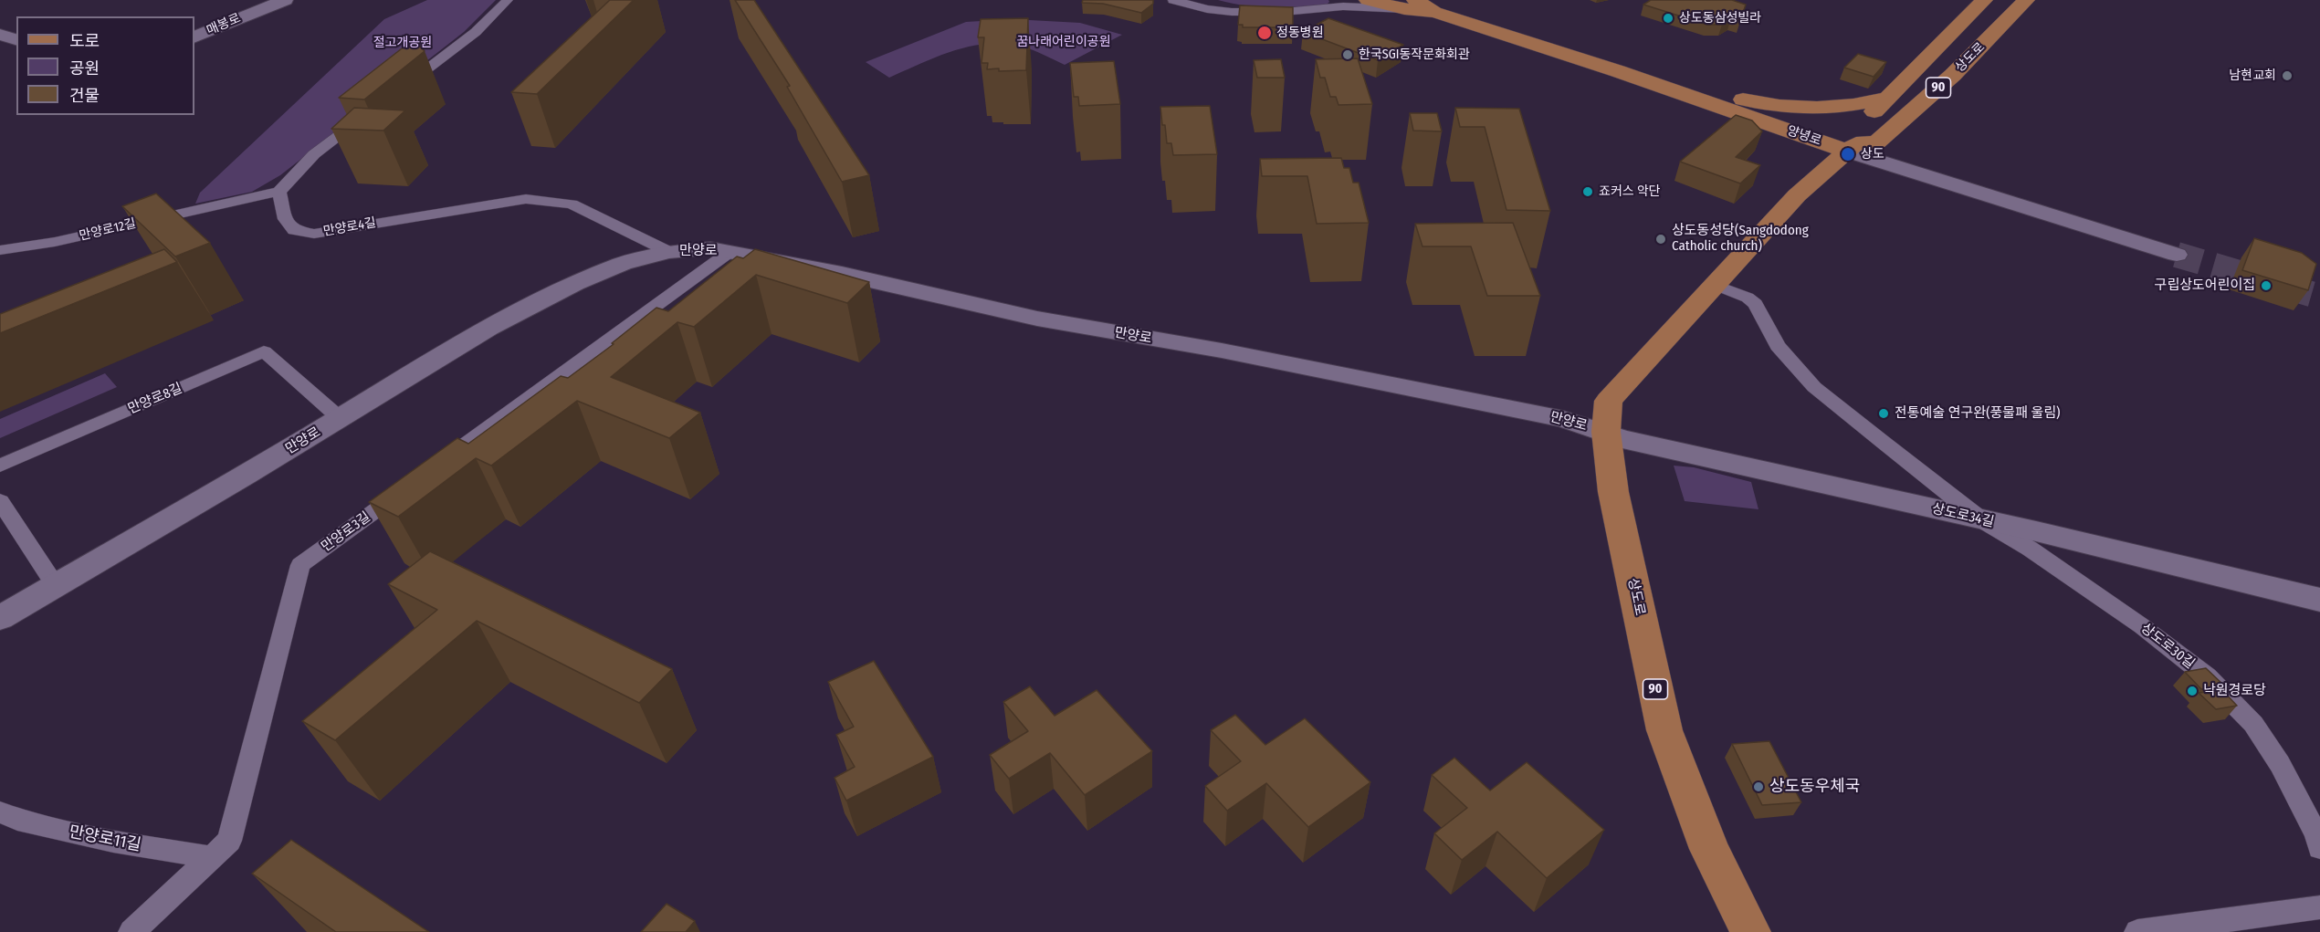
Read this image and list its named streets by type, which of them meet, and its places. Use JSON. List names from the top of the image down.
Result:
{
  "streets": {
    "main road": ["상도로", "90", "양녕로"],
    "street": [
      "매봉로",
      "만양로4길",
      "만양로12길",
      "만양로",
      "만양로8길",
      "상도로34길",
      "만양로3길",
      "상도로30길",
      "만양로11길"
    ]
  },
  "crossings": [
    ["상도로", "90"],
    ["상도로", "양녕로"],
    ["상도로", "만양로"],
    ["상도로", "상도로34길"],
    ["90", "양녕로"],
    ["만양로4길", "만양로12길"],
    ["만양로4길", "만양로"],
    ["만양로", "만양로8길"],
    ["만양로", "상도로34길"],
    ["상도로34길", "상도로30길"],
    ["만양로3길", "만양로11길"]
  ],
  "parks": ["꿈나래어린이공원", "절고개공원"],
  "places": [
    "상도동삼성빌라",
    "정동병원",
    "한국SGI동작문화회관",
    "남현교회",
    "상도",
    "죠커스 악단",
    "상도동성당(Sangdodong Catholic church)",
    "구립상도어린이집",
    "전통예술 연구완(풍물패 울림)",
    "낙원경로당",
    "상도동우체국"
  ],
  "legend": ["도로", "공원", "건물"]
}
